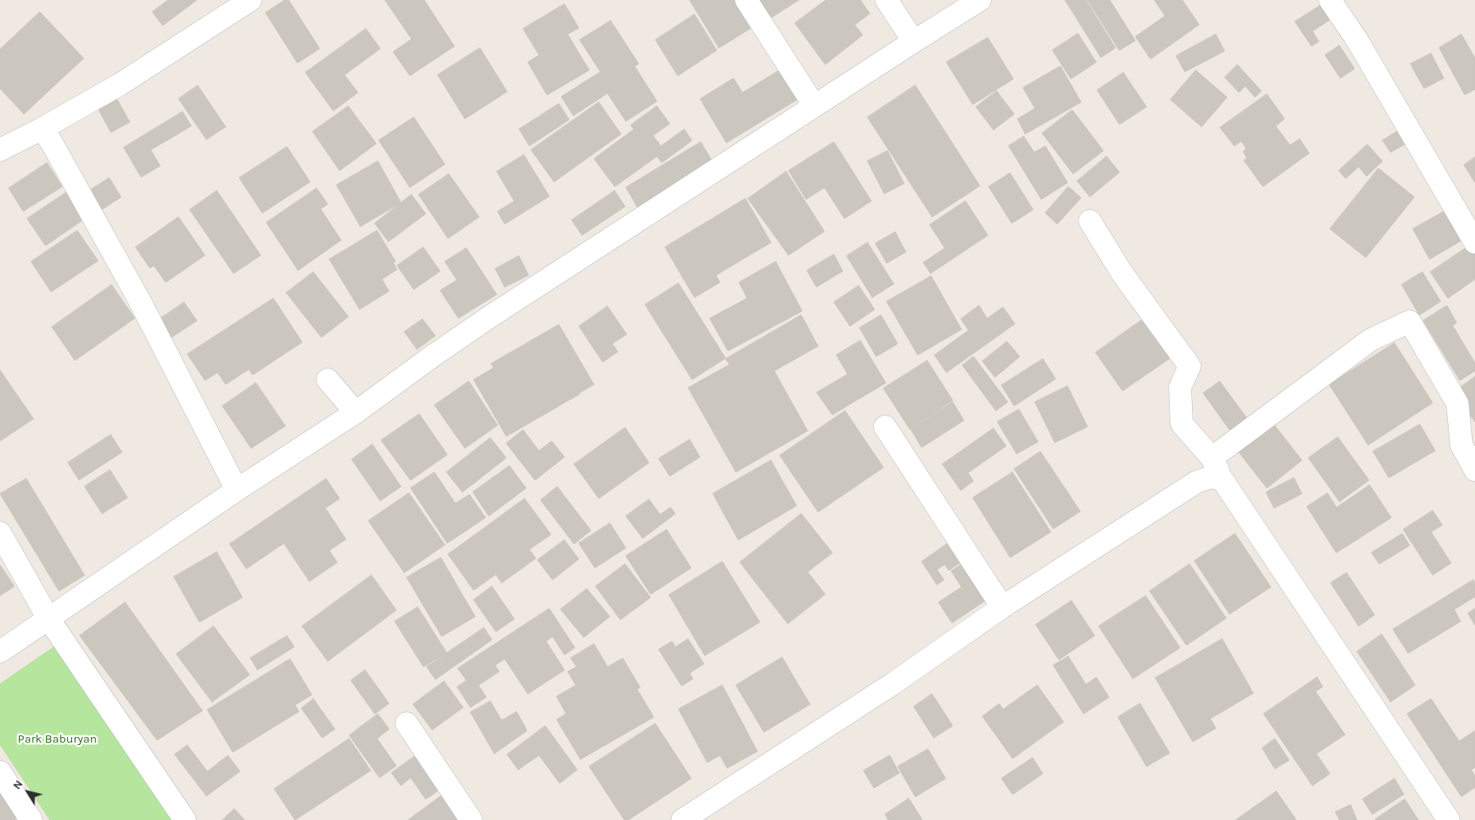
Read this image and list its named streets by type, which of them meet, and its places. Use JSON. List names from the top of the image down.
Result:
{
  "parks": ["Park Baburyan"],
  "north": "top left"
}
